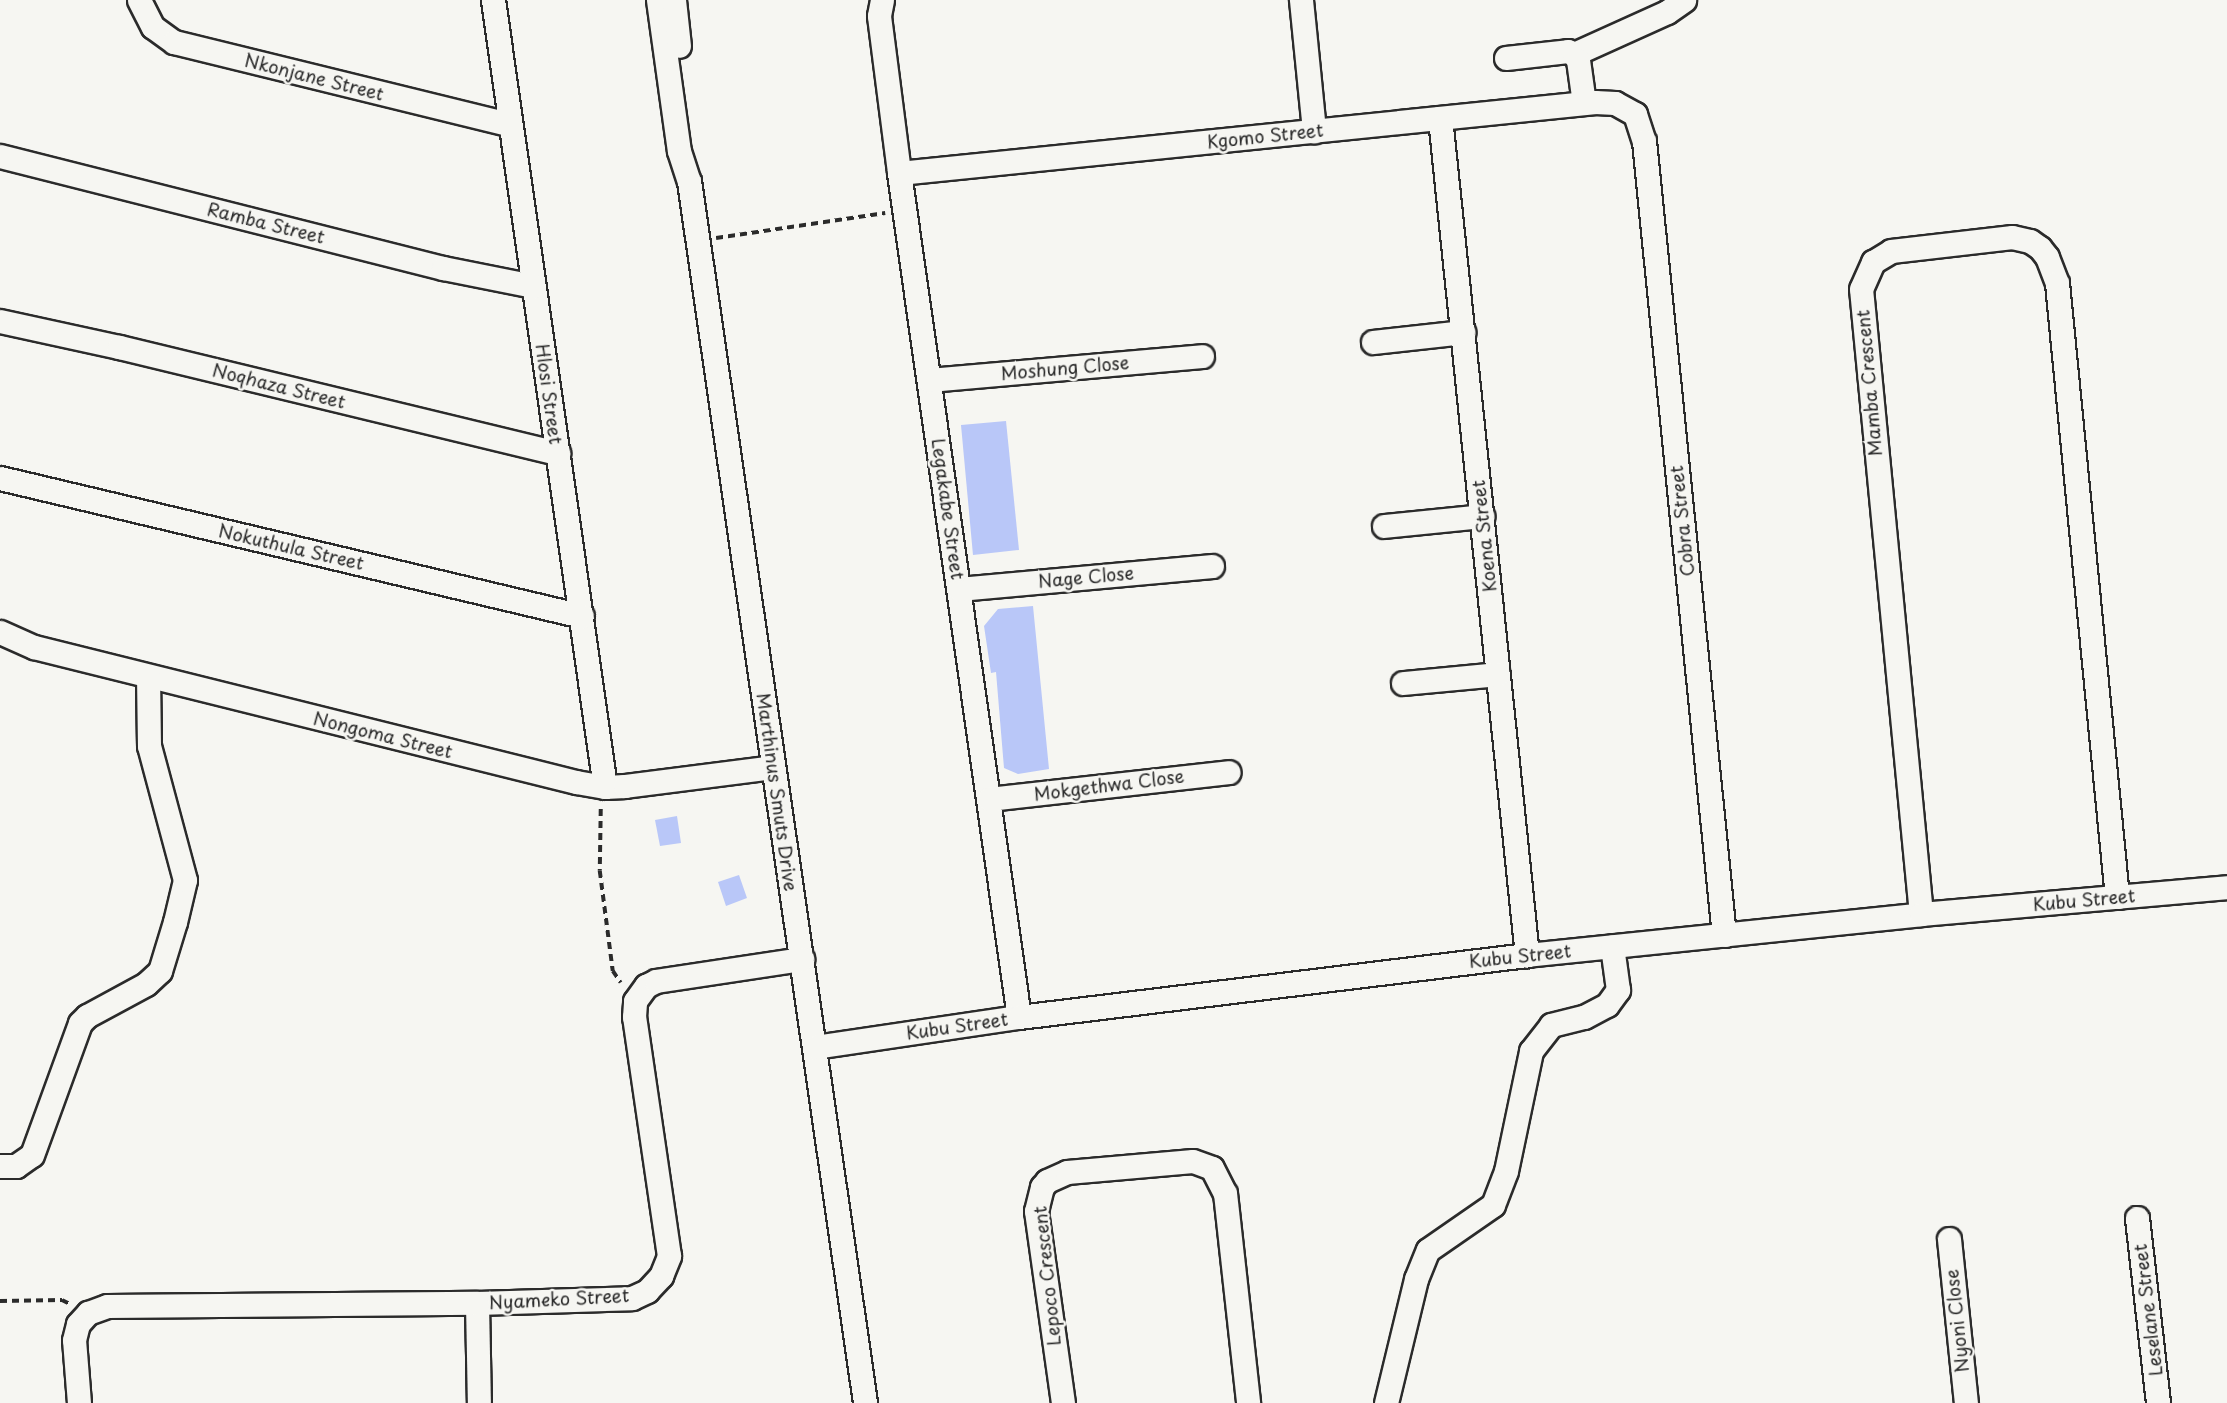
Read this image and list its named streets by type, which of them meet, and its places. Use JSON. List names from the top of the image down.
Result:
{
  "streets": {
    "street": [
      "Nkonjane Street",
      "Kgomo Street",
      "Ramba Street",
      "Moshung Close",
      "Mamba Crescent",
      "Noqhaza Street",
      "Hlosi Street",
      "Legakabe Street",
      "Cobra Street",
      "Koena Street",
      "Nokuthula Street",
      "Nage Close",
      "Nongoma Street",
      "Mokgethwa Close",
      "Marthinus Smuts Drive",
      "Kubu Street",
      "Lepoco Crescent",
      "Nyameko Street",
      "Leselane Street",
      "Nyoni Close"
    ]
  },
  "crossings": [
    ["Nkonjane Street", "Hlosi Street"],
    ["Kgomo Street", "Legakabe Street"],
    ["Kgomo Street", "Cobra Street"],
    ["Kgomo Street", "Koena Street"],
    ["Ramba Street", "Hlosi Street"],
    ["Moshung Close", "Legakabe Street"],
    ["Mamba Crescent", "Kubu Street"],
    ["Noqhaza Street", "Hlosi Street"],
    ["Hlosi Street", "Nokuthula Street"],
    ["Hlosi Street", "Nongoma Street"],
    ["Legakabe Street", "Nage Close"],
    ["Legakabe Street", "Mokgethwa Close"],
    ["Legakabe Street", "Kubu Street"],
    ["Cobra Street", "Kubu Street"],
    ["Koena Street", "Kubu Street"],
    ["Nongoma Street", "Marthinus Smuts Drive"],
    ["Marthinus Smuts Drive", "Kubu Street"]
  ]
}
